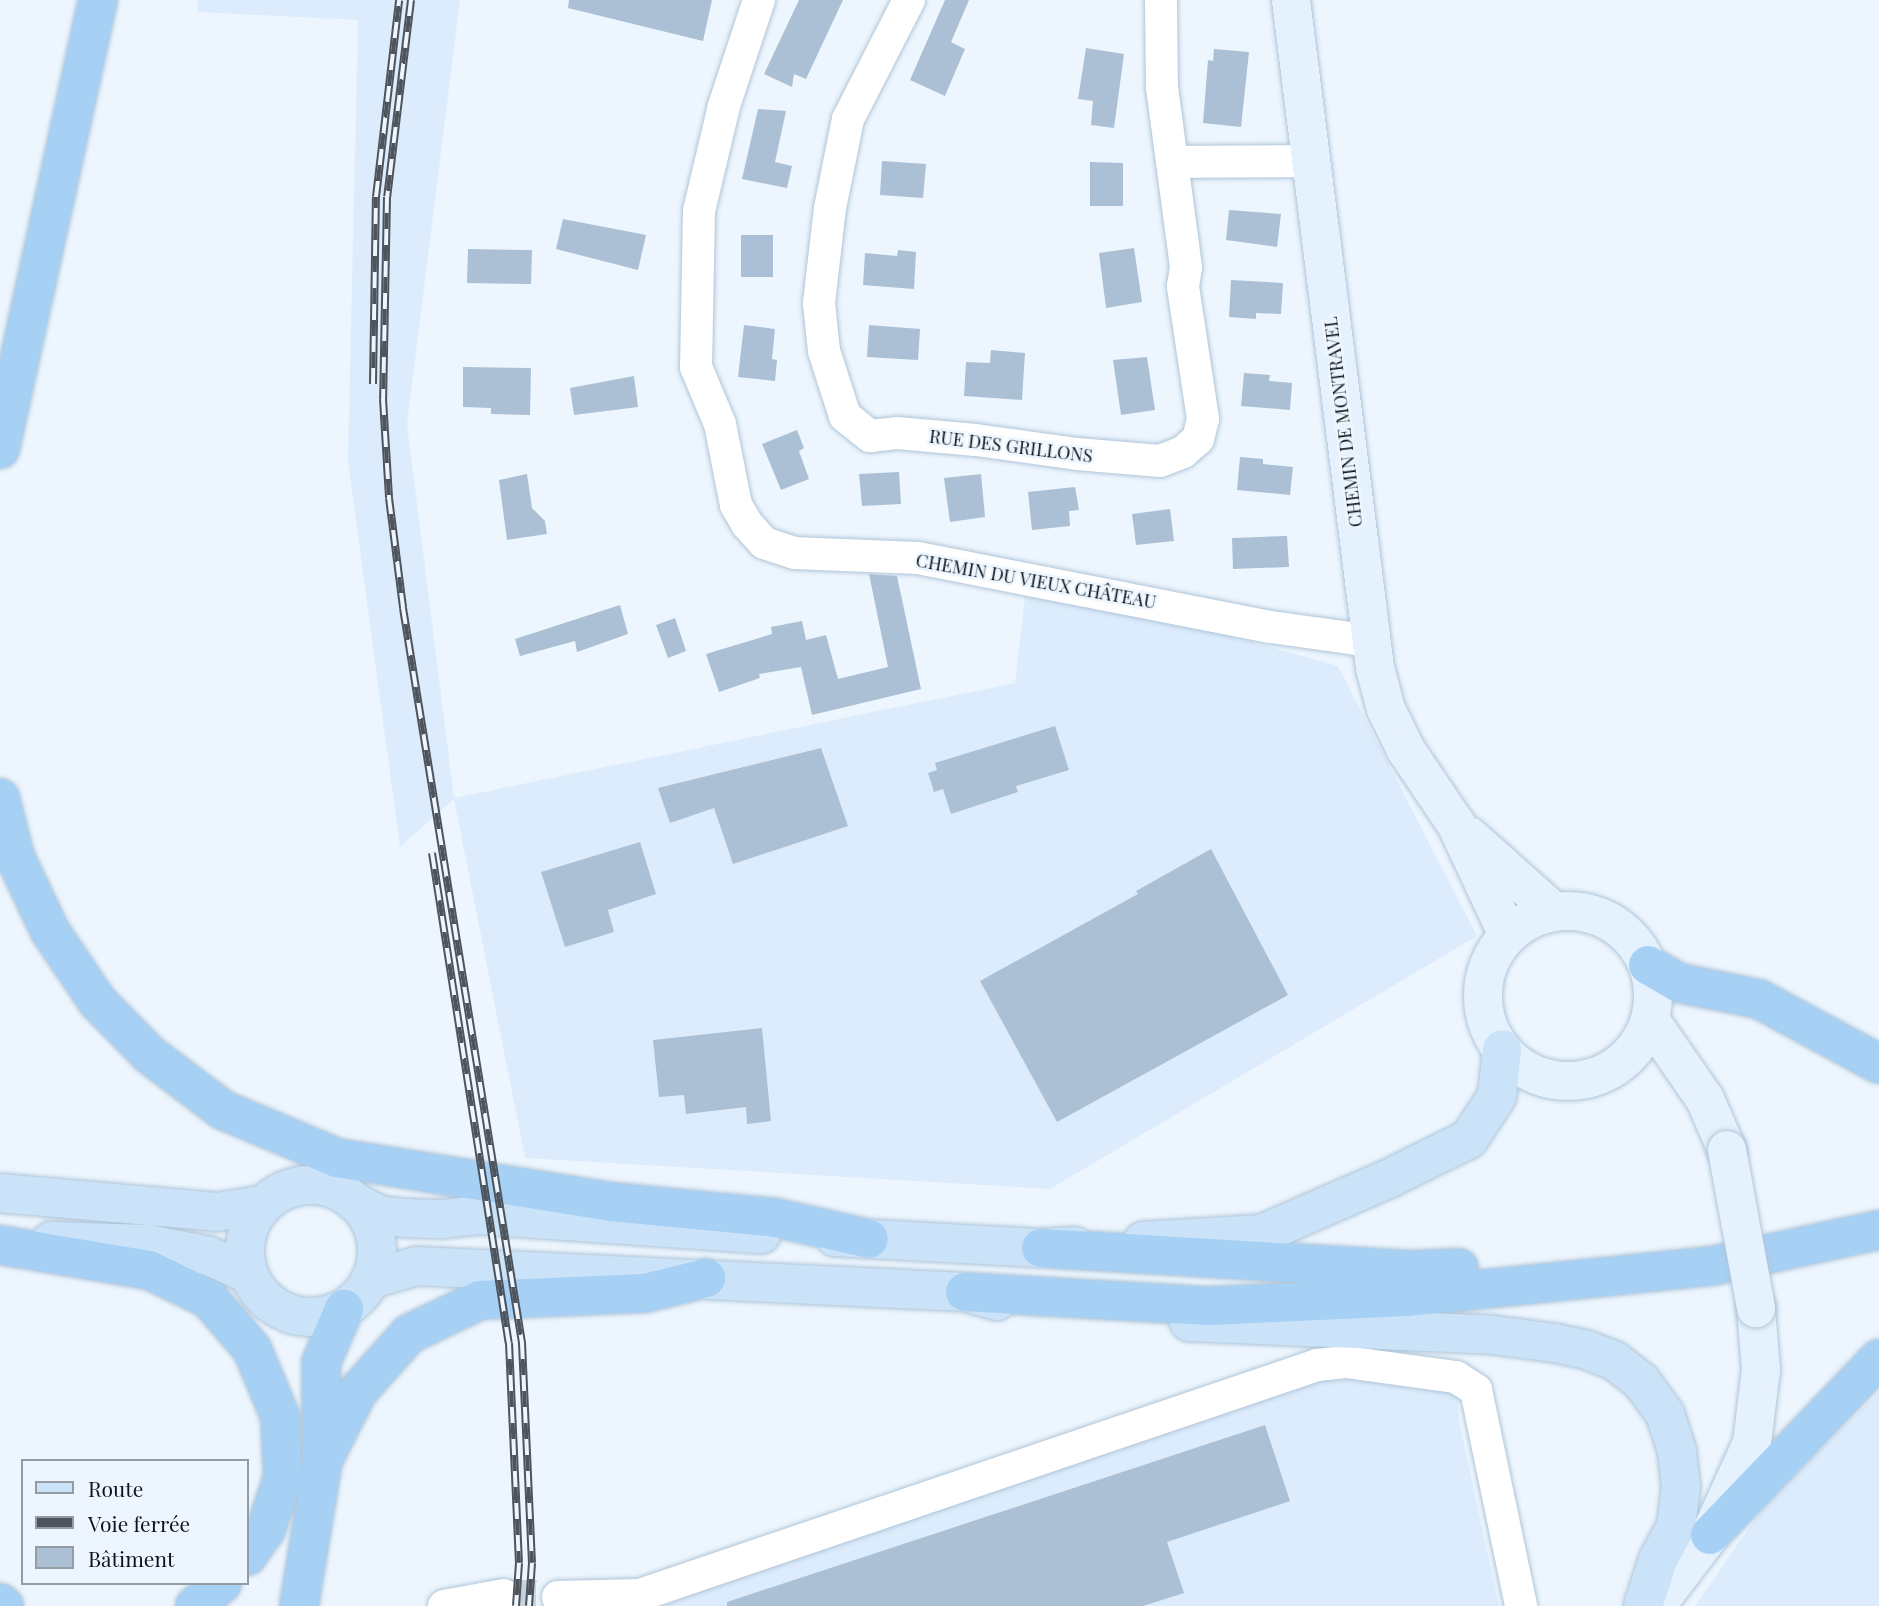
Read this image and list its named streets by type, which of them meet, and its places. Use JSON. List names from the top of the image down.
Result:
{
  "streets": {
    "street": ["CHEMIN DE MONTRAVEL", "RUE DES GRILLONS", "CHEMIN DU VIEUX CHÂTEAU"]
  },
  "crossings": [
    ["CHEMIN DE MONTRAVEL", "CHEMIN DU VIEUX CHÂTEAU"]
  ],
  "legend": ["Route", "Voie ferrée", "Bâtiment"]
}
